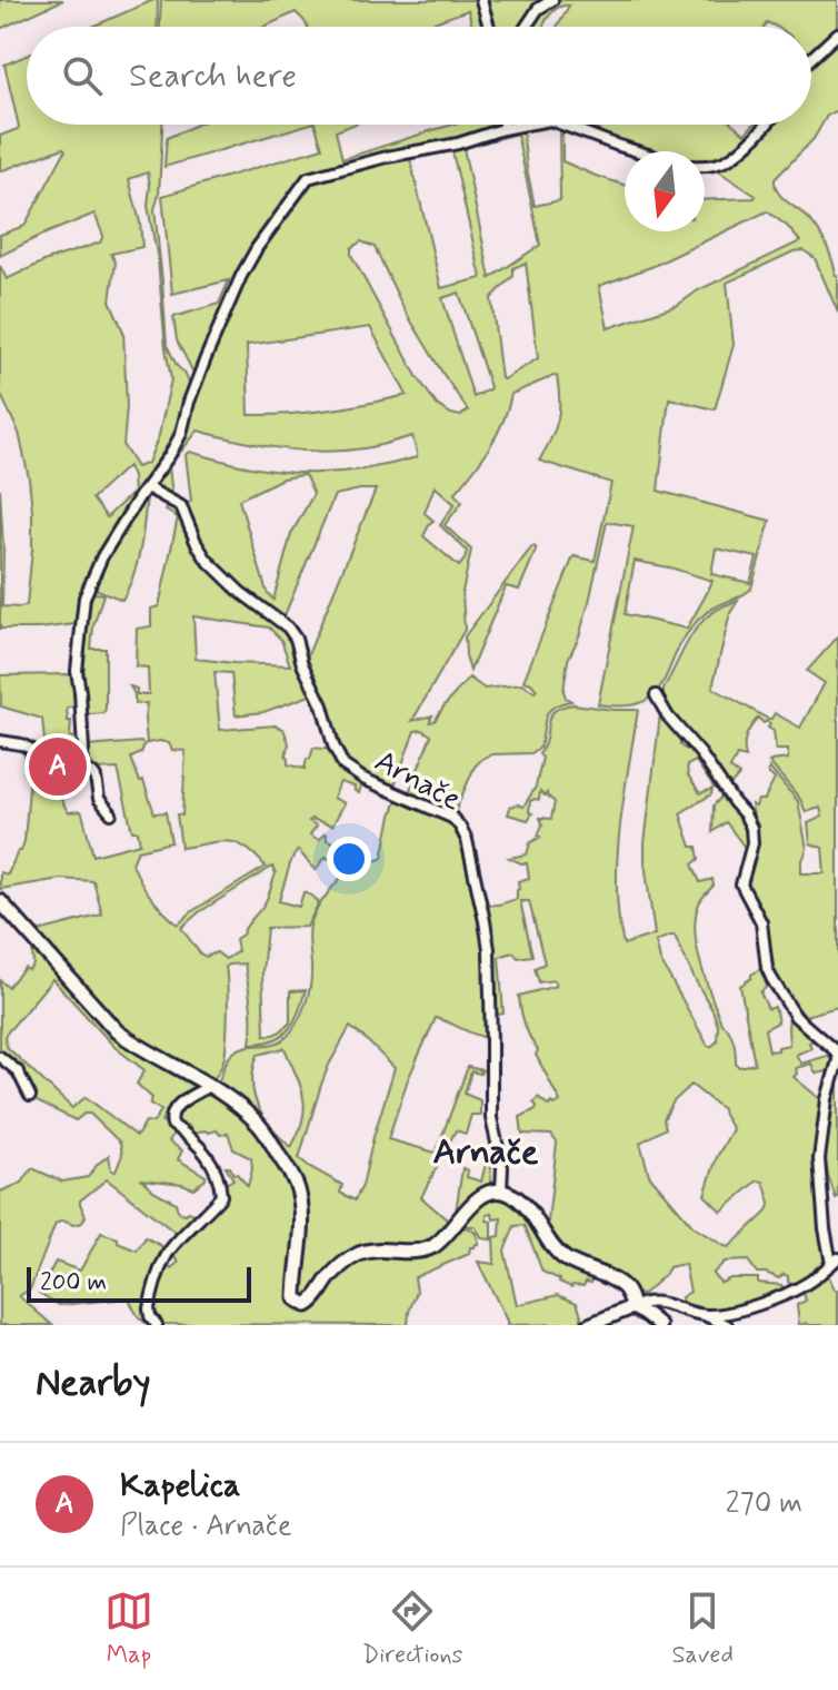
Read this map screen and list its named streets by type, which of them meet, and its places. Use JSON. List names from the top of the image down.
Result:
{
  "streets": {
    "street": ["Arnače"]
  },
  "districts": ["Arnače"],
  "scale_bar": "200 m",
  "north": "bottom",
  "page": {
    "search": "Search here",
    "pins": "A",
    "scale": "200 m",
    "heading": "Nearby",
    "list": [
      {
        "mark": "A",
        "name": "Kapelica",
        "note": "Place · Arnače",
        "value": "270 m"
      }
    ],
    "nav": ["Map", "Directions", "Saved"]
  }
}
